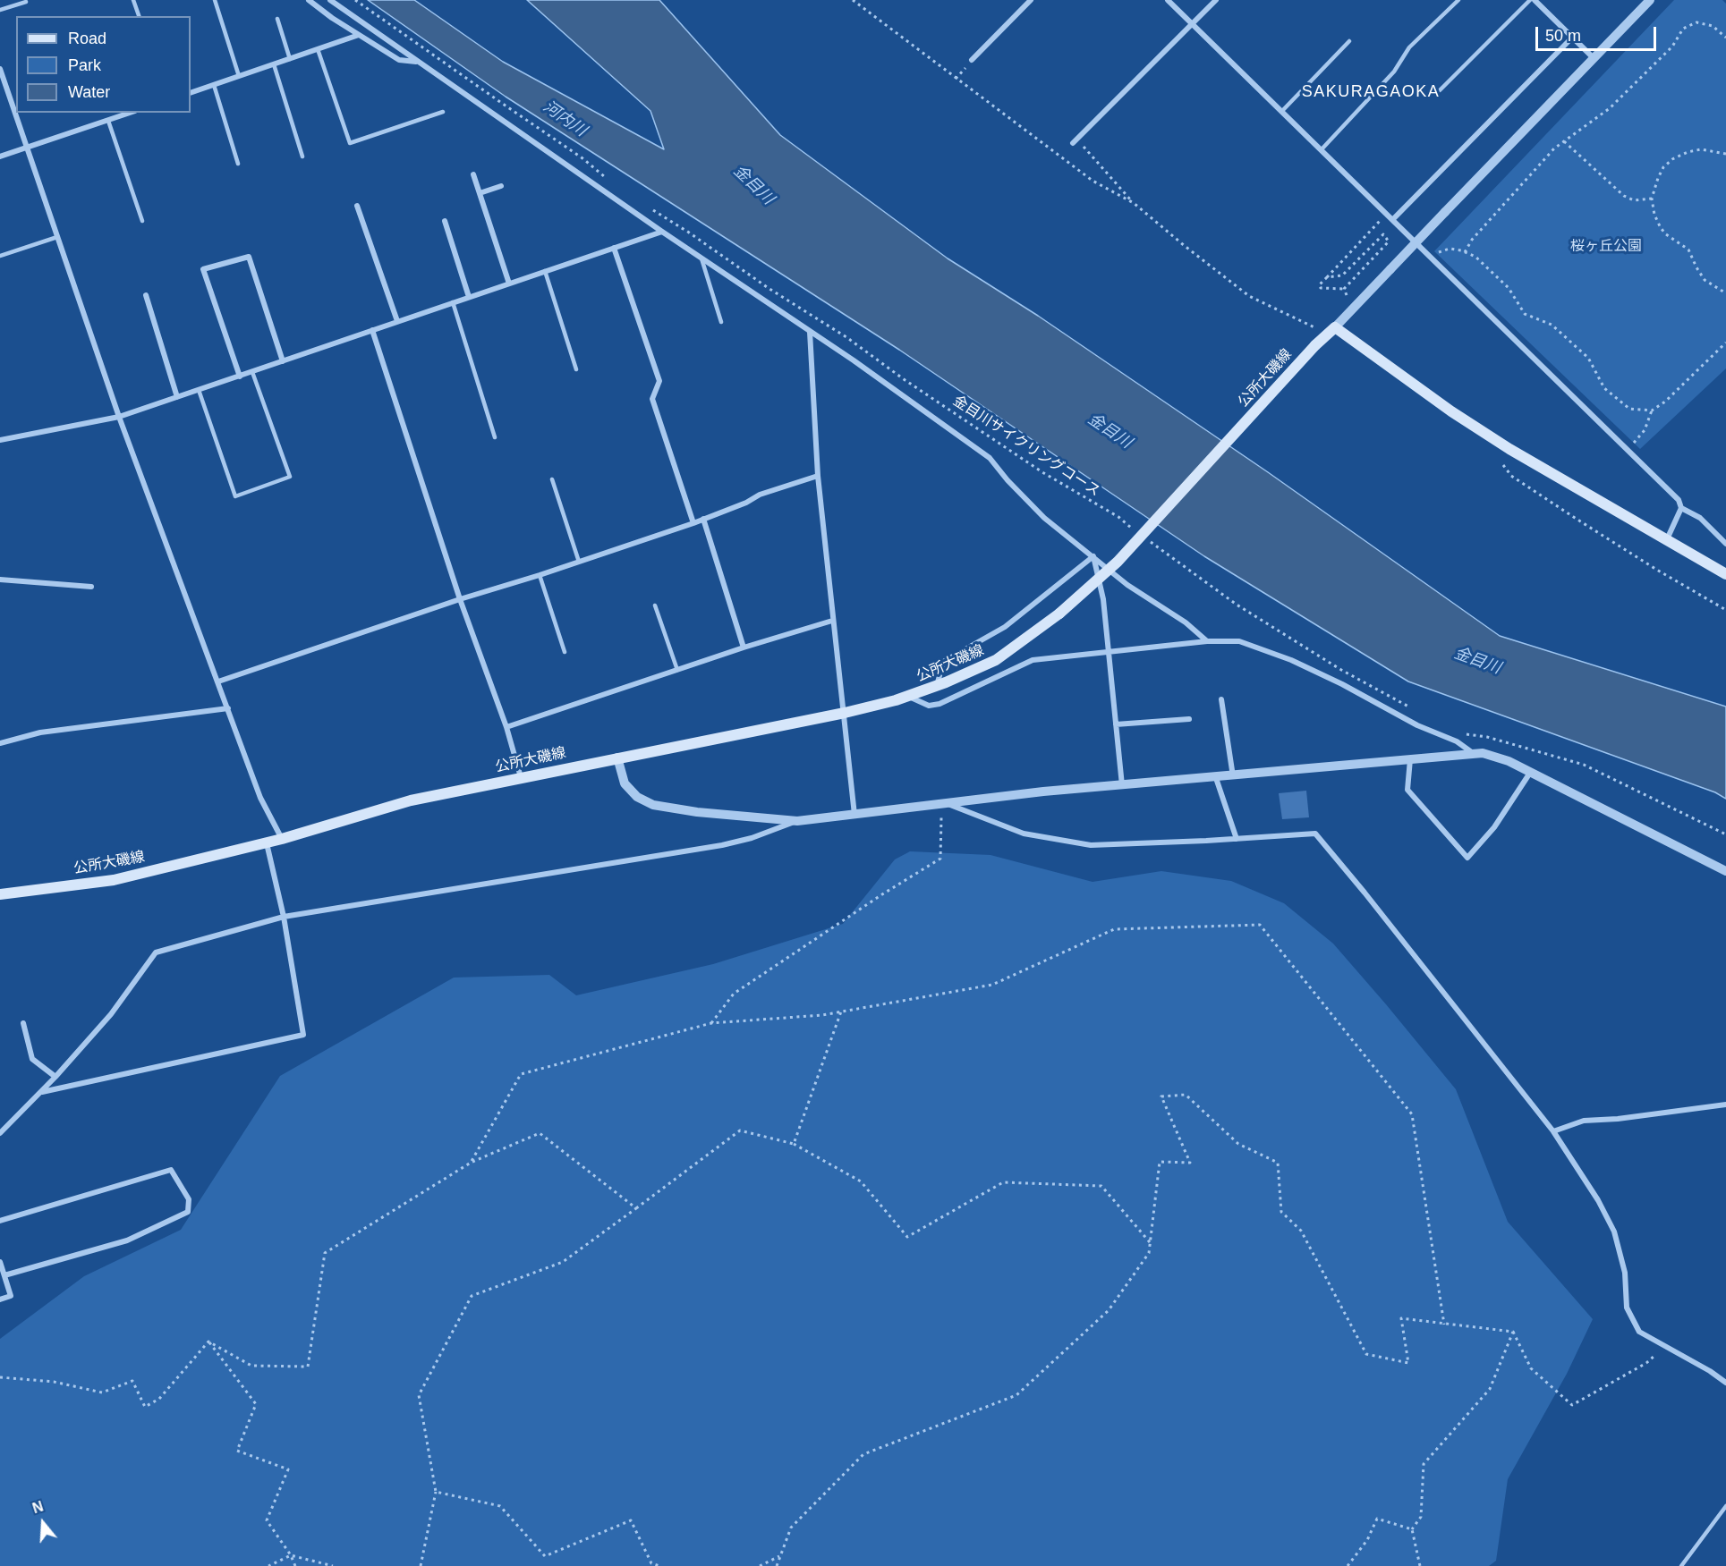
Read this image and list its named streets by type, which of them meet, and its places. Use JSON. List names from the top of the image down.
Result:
{
  "streets": {
    "main road": ["公所大磯線"],
    "path": ["金目川サイクリングコース"]
  },
  "districts": ["SAKURAGAOKA"],
  "water": ["河内川", "金目川"],
  "parks": ["桜ヶ丘公園"],
  "legend": ["Road", "Park", "Water"],
  "scale_bar": "50 m",
  "north": "top"
}
